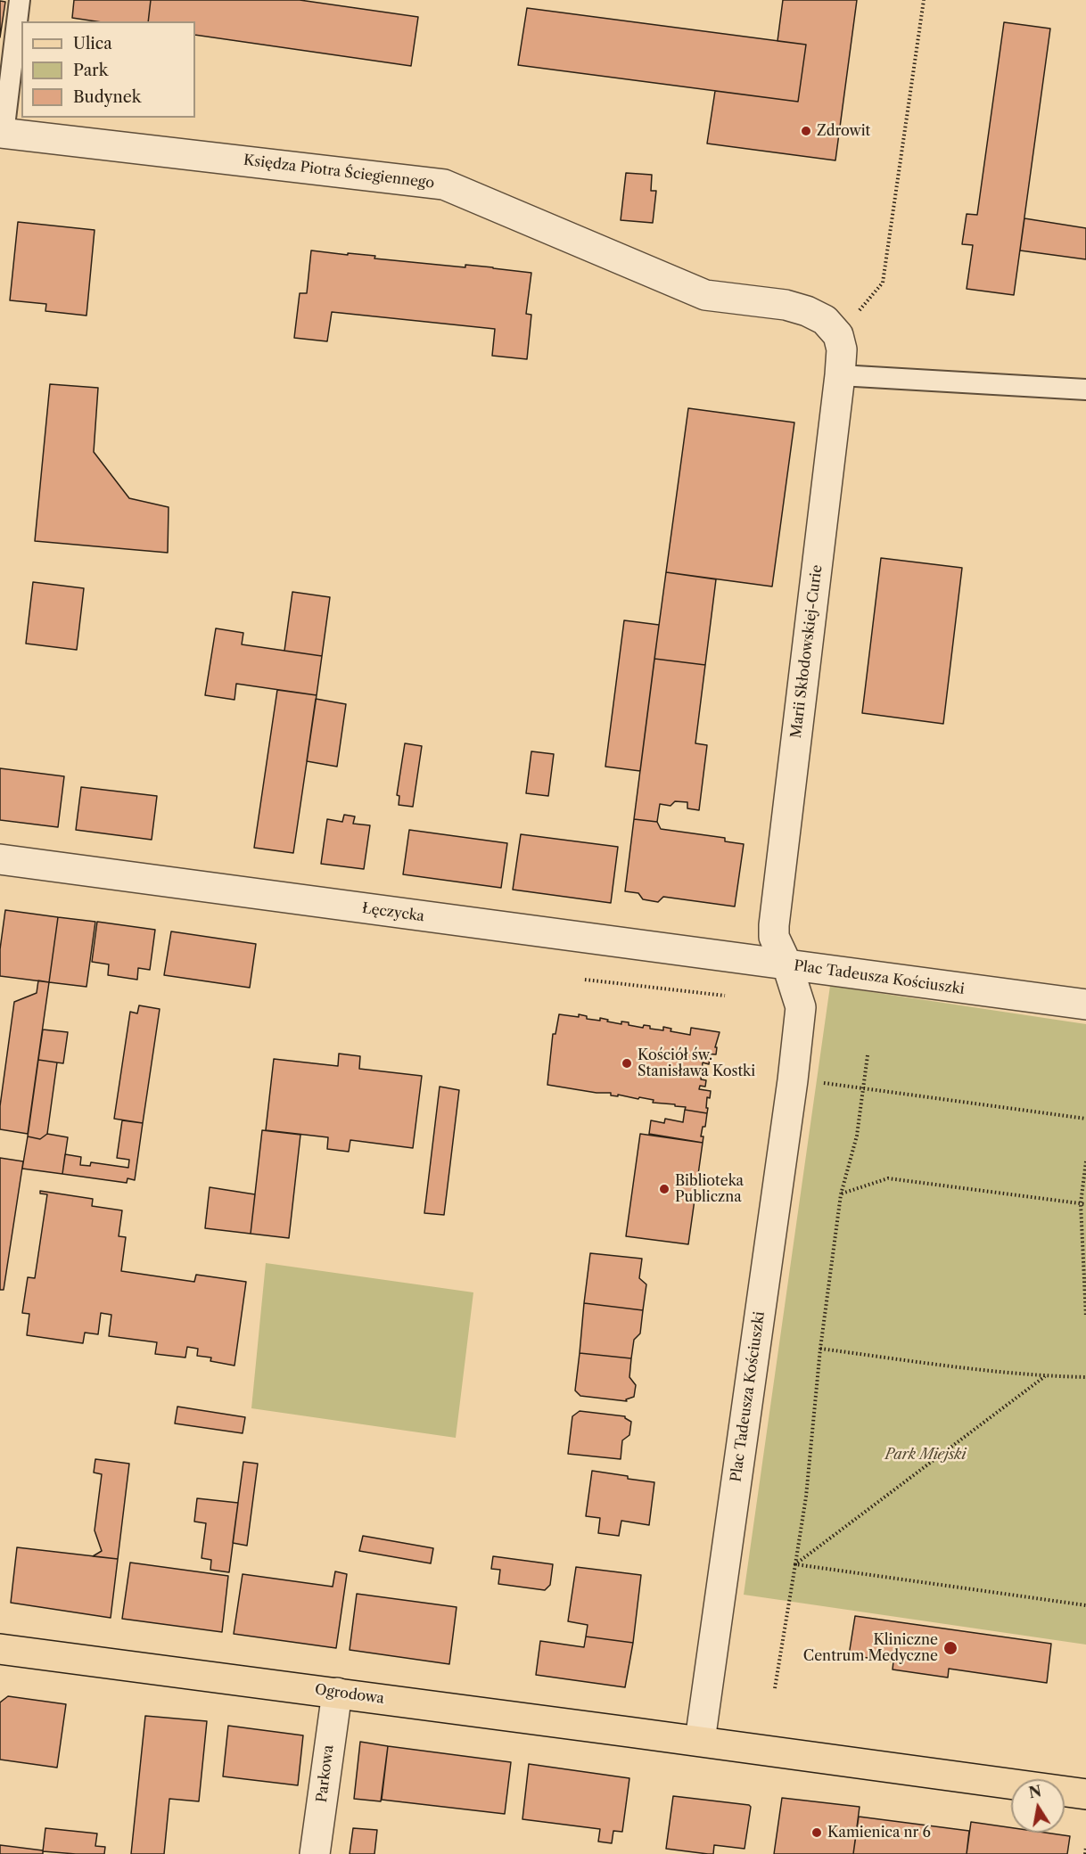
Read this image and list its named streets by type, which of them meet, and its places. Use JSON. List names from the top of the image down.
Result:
{
  "streets": {
    "main road": ["Ogrodowa"],
    "street": [
      "Księdza Piotra Ściegiennego",
      "Marii Skłodowskiej-Curie",
      "Łęczycka",
      "Plac Tadeusza Kościuszki",
      "Parkowa"
    ]
  },
  "crossings": [
    ["Księdza Piotra Ściegiennego", "Marii Skłodowskiej-Curie"],
    ["Marii Skłodowskiej-Curie", "Łęczycka"],
    ["Marii Skłodowskiej-Curie", "Plac Tadeusza Kościuszki"],
    ["Łęczycka", "Plac Tadeusza Kościuszki"],
    ["Plac Tadeusza Kościuszki", "Ogrodowa"],
    ["Ogrodowa", "Parkowa"]
  ],
  "parks": ["Park Miejski"],
  "places": [
    "Zdrowit",
    "Kościół św. Stanisława Kostki",
    "Biblioteka Publiczna",
    "Kliniczne Centrum Medyczne",
    "Kamienica nr 6"
  ],
  "legend": ["Ulica", "Park", "Budynek"],
  "north": "top"
}
